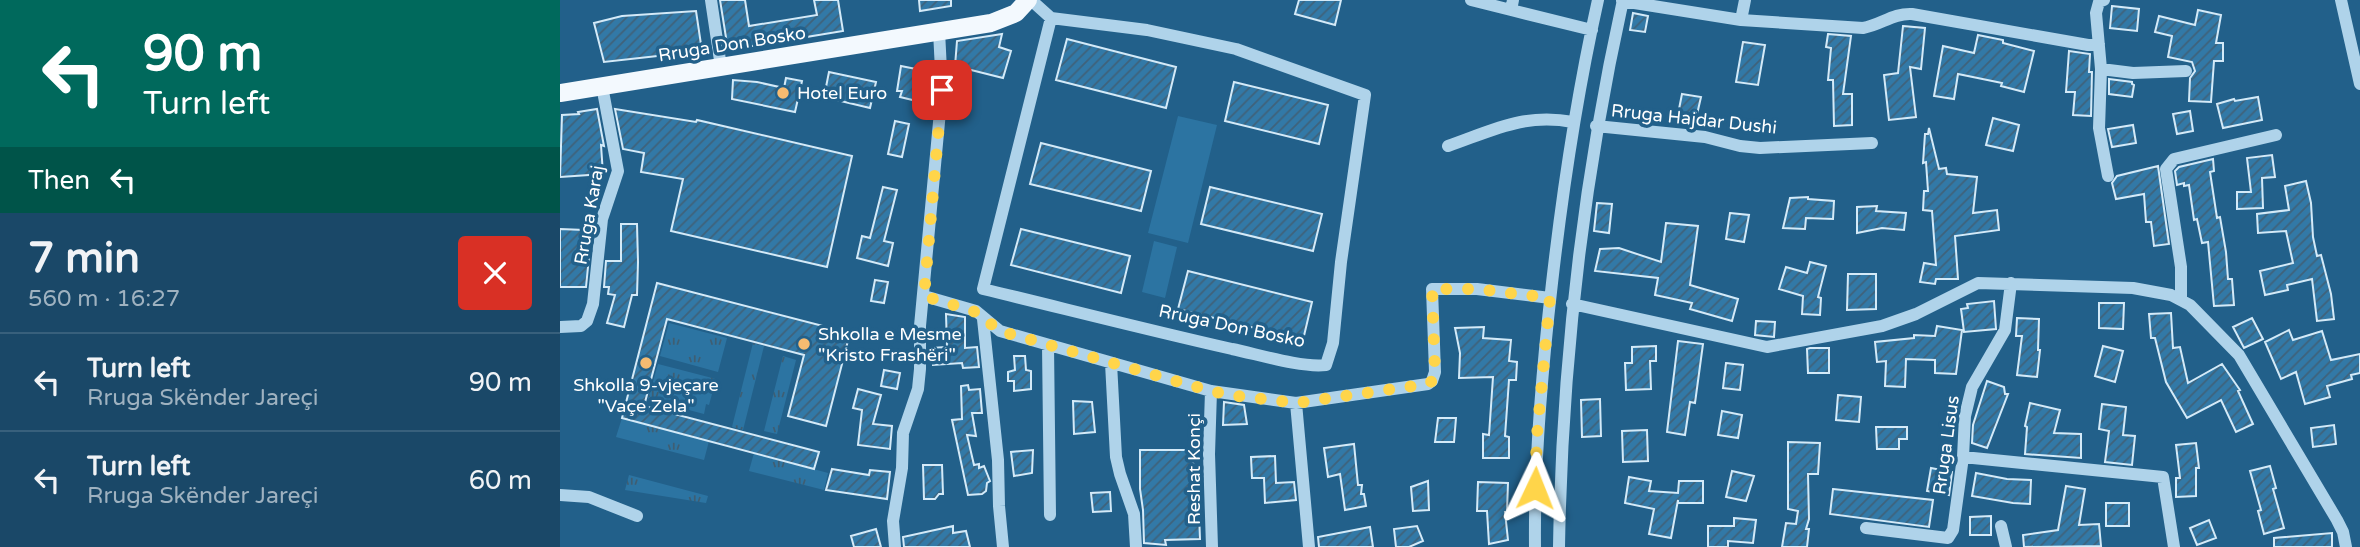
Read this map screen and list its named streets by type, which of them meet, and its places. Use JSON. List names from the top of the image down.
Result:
{
  "streets": {
    "main road": ["Rruga Don Bosko"],
    "street": [
      "Rruga Hajdar Dushi",
      "Rruga Karaj",
      "Rruga Lisus",
      "Reshat Konçi"
    ]
  },
  "crossings": [
    ["Rruga Don Bosko", "Rruga Karaj"]
  ],
  "places": ["Hotel Euro", "Shkolla e Mesme \"Kristo Frashëri\"", "Shkolla 9-vjeçare \"Vaçe Zela\""],
  "page": {
    "turn": ["90 m", "Turn left"],
    "then": "Then",
    "heading": ["7 min", "560 m · 16:27"],
    "list": [
      {
        "name": "Turn left",
        "note": "Rruga Skënder Jareçi",
        "value": "90 m"
      },
      {
        "name": "Turn left",
        "note": "Rruga Skënder Jareçi",
        "value": "60 m"
      }
    ]
  }
}
